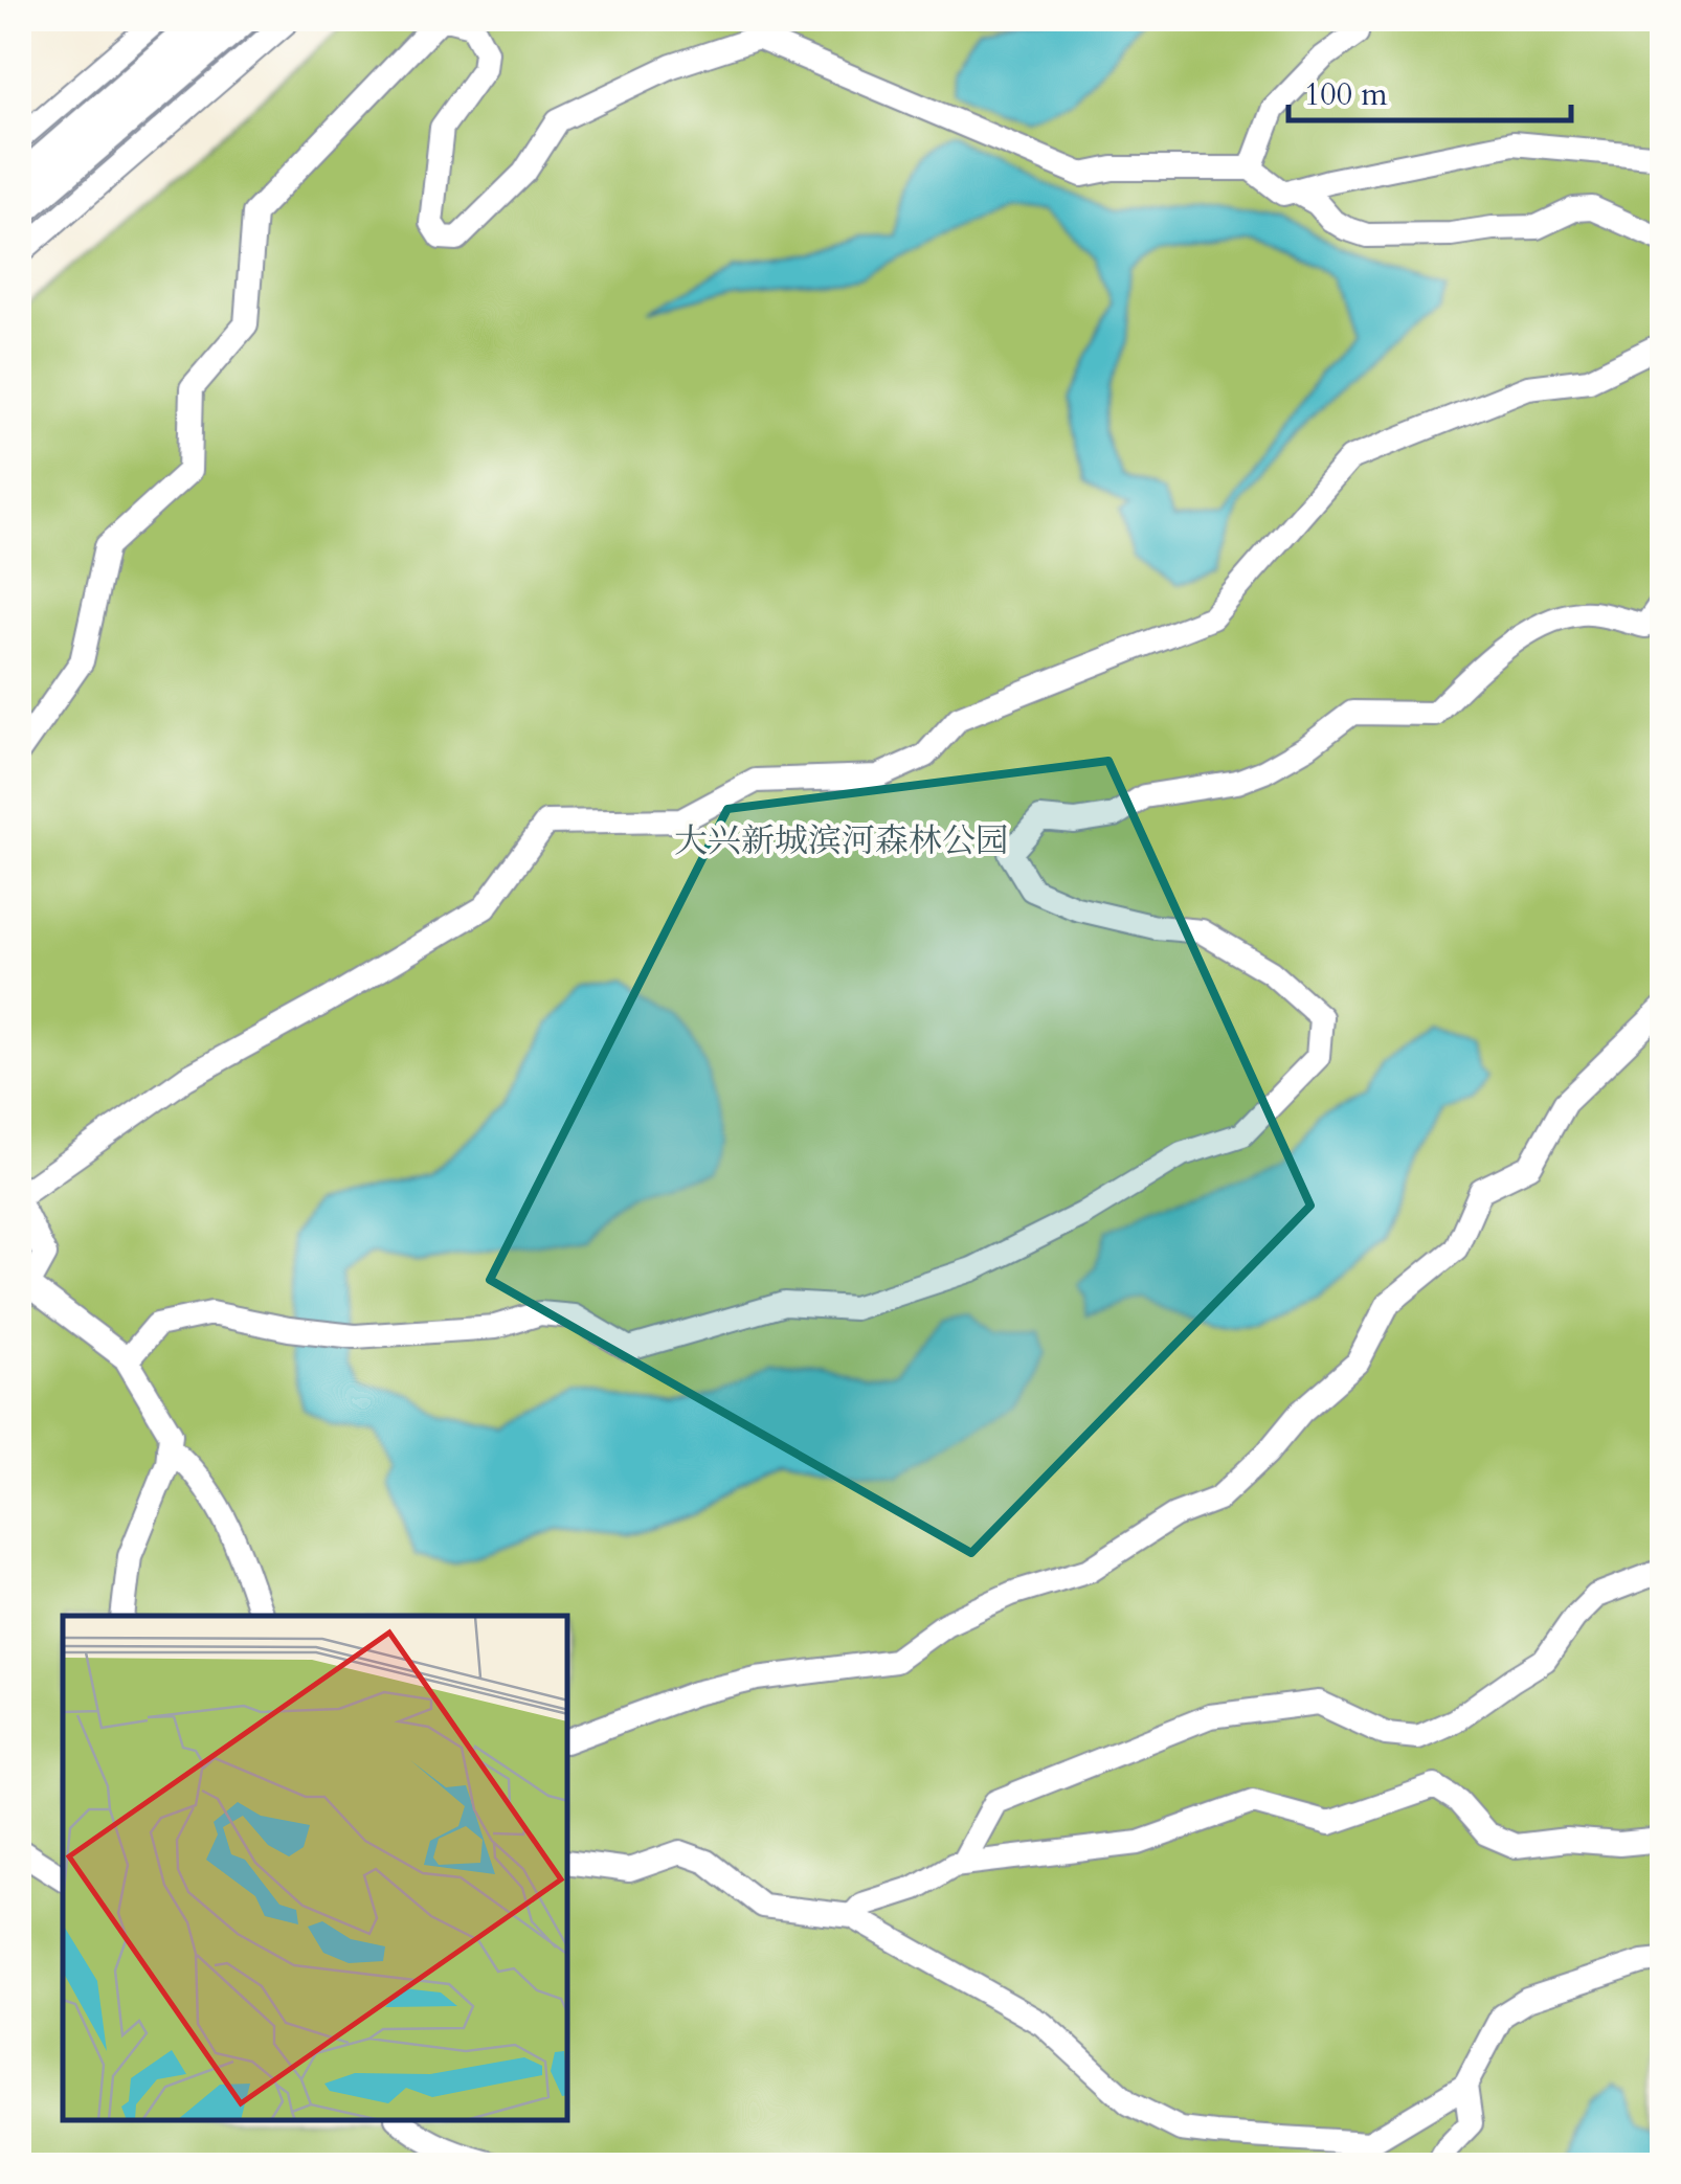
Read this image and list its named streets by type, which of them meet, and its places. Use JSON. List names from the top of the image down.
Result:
{
  "parks": ["大兴新城滨河森林公园"],
  "scale_bar": "100 m"
}
